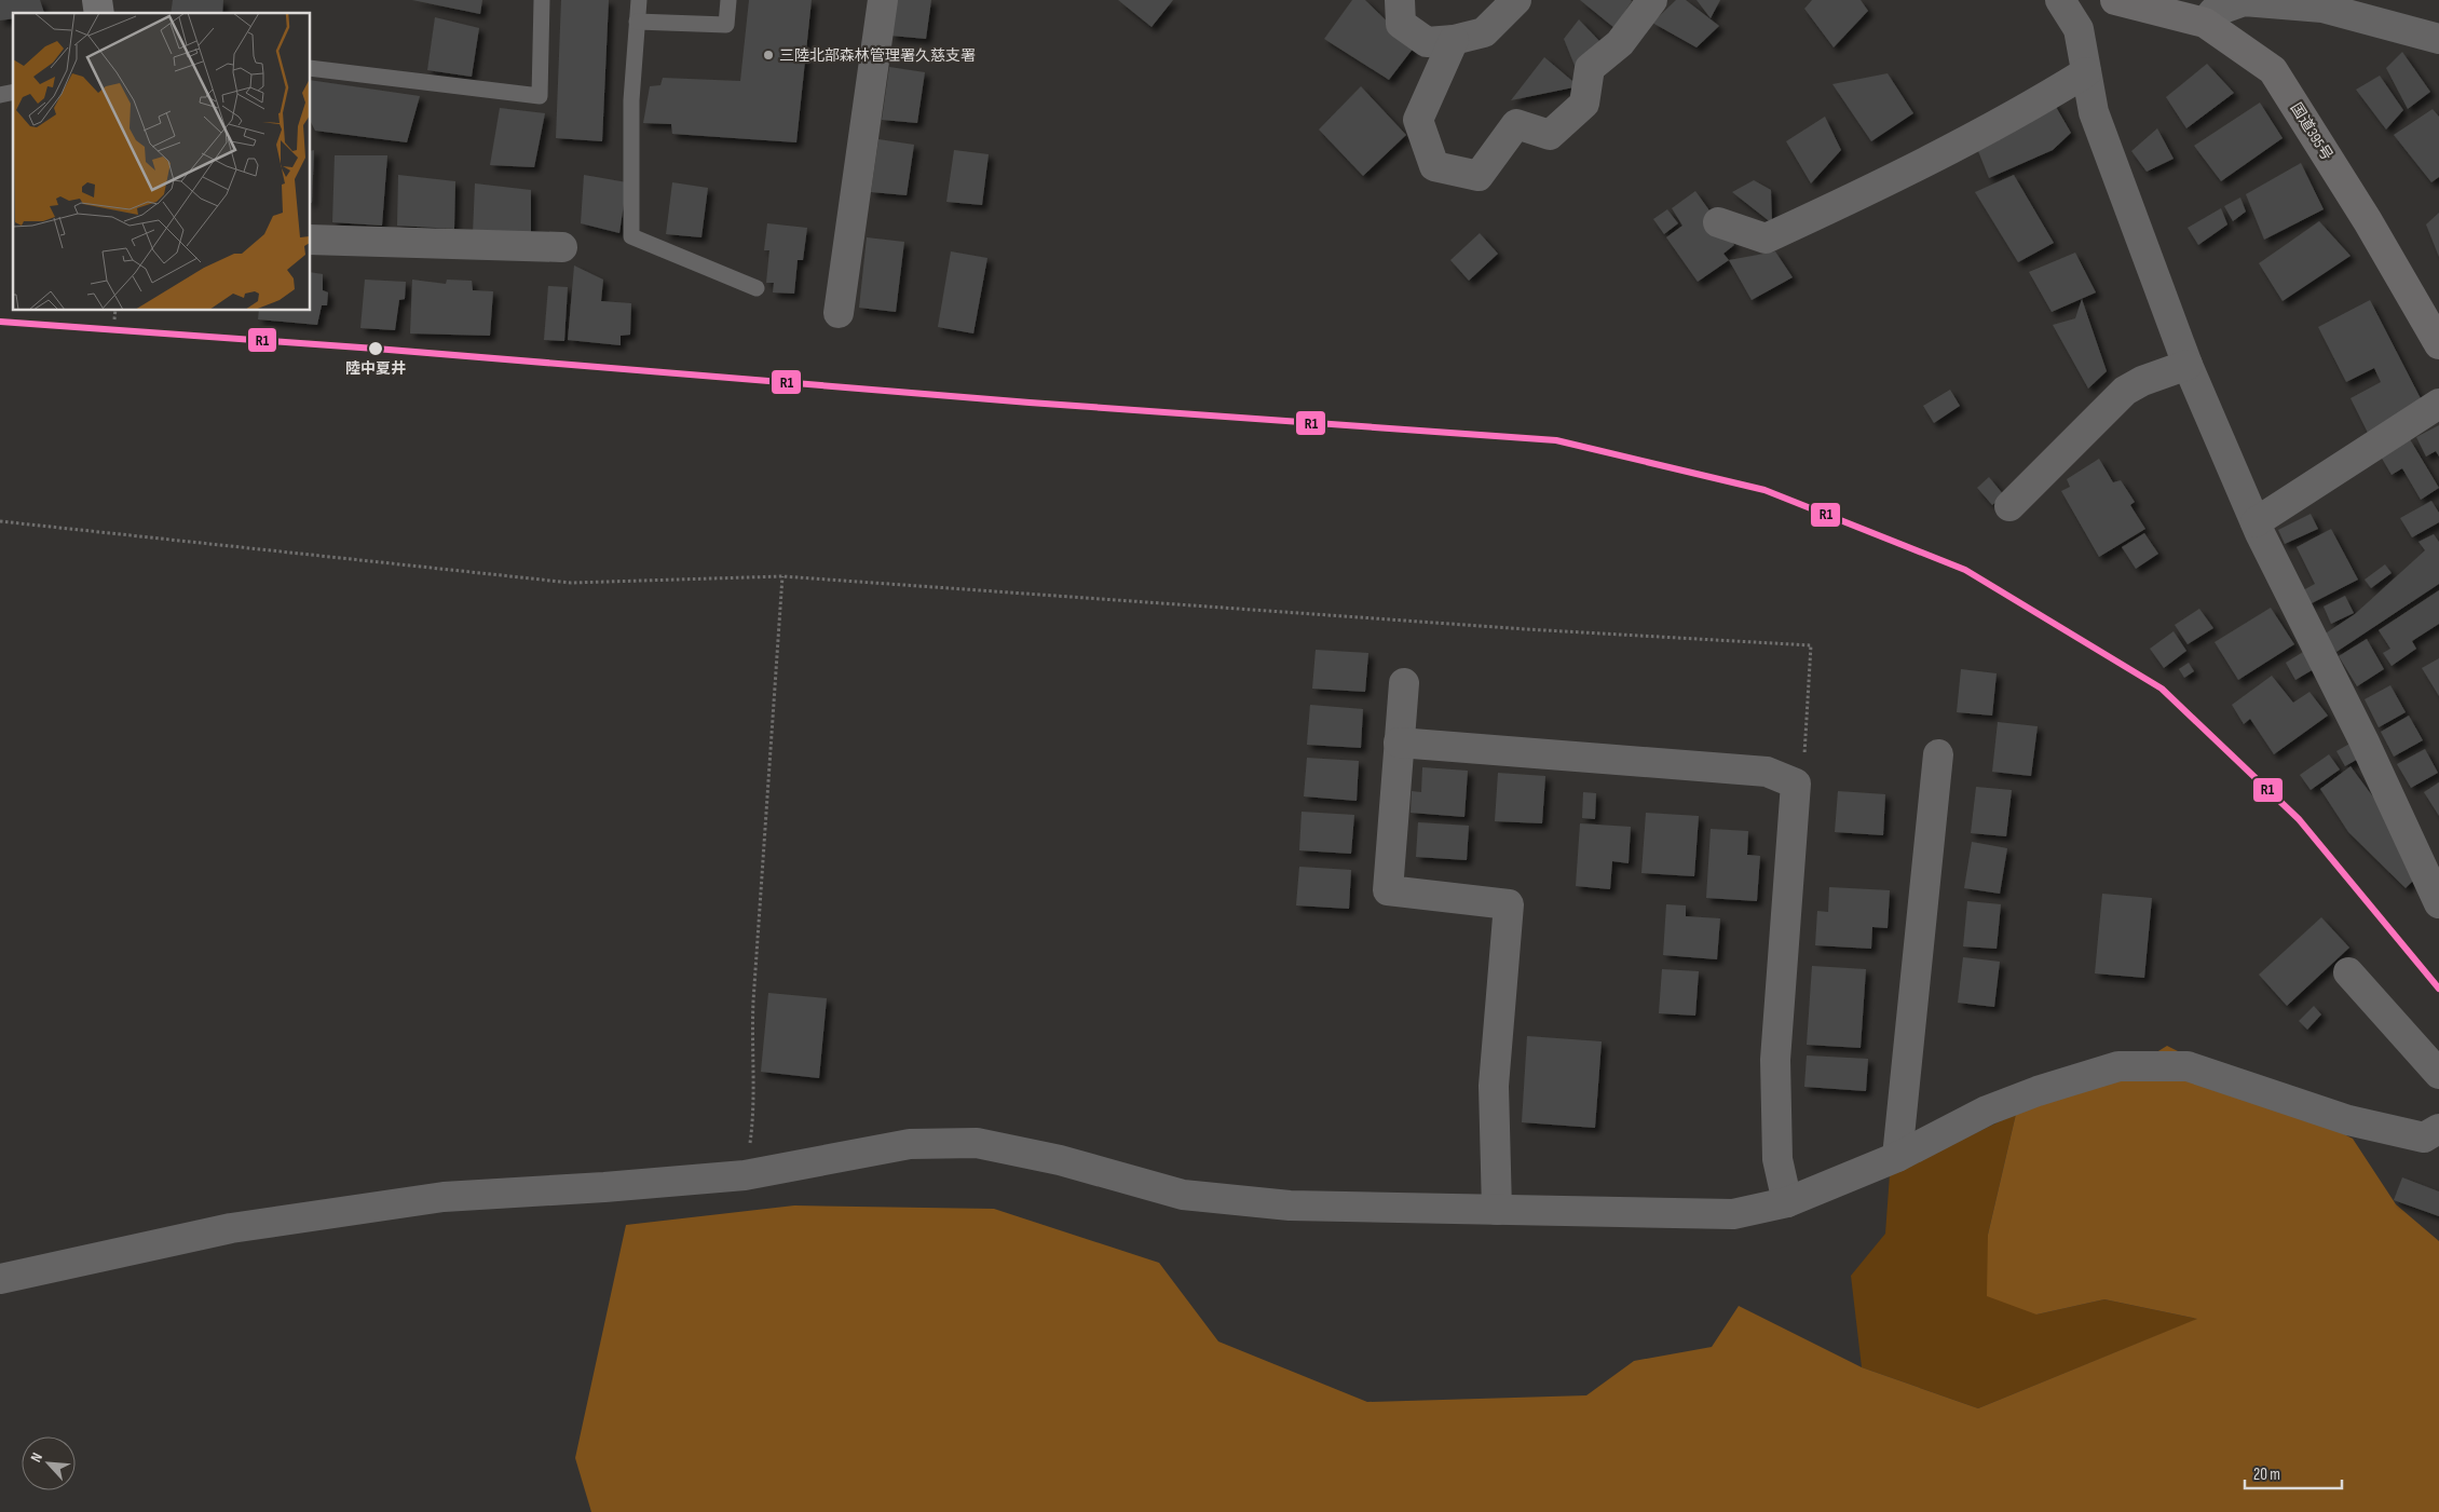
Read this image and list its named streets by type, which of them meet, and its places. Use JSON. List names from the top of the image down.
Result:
{
  "streets": {
    "highway": ["国道395号"]
  },
  "places": ["三陸北部森林管理署久慈支署", "陸中夏井"],
  "lines": ["transit line R1"],
  "scale_bar": "20 m",
  "north": "top left"
}
